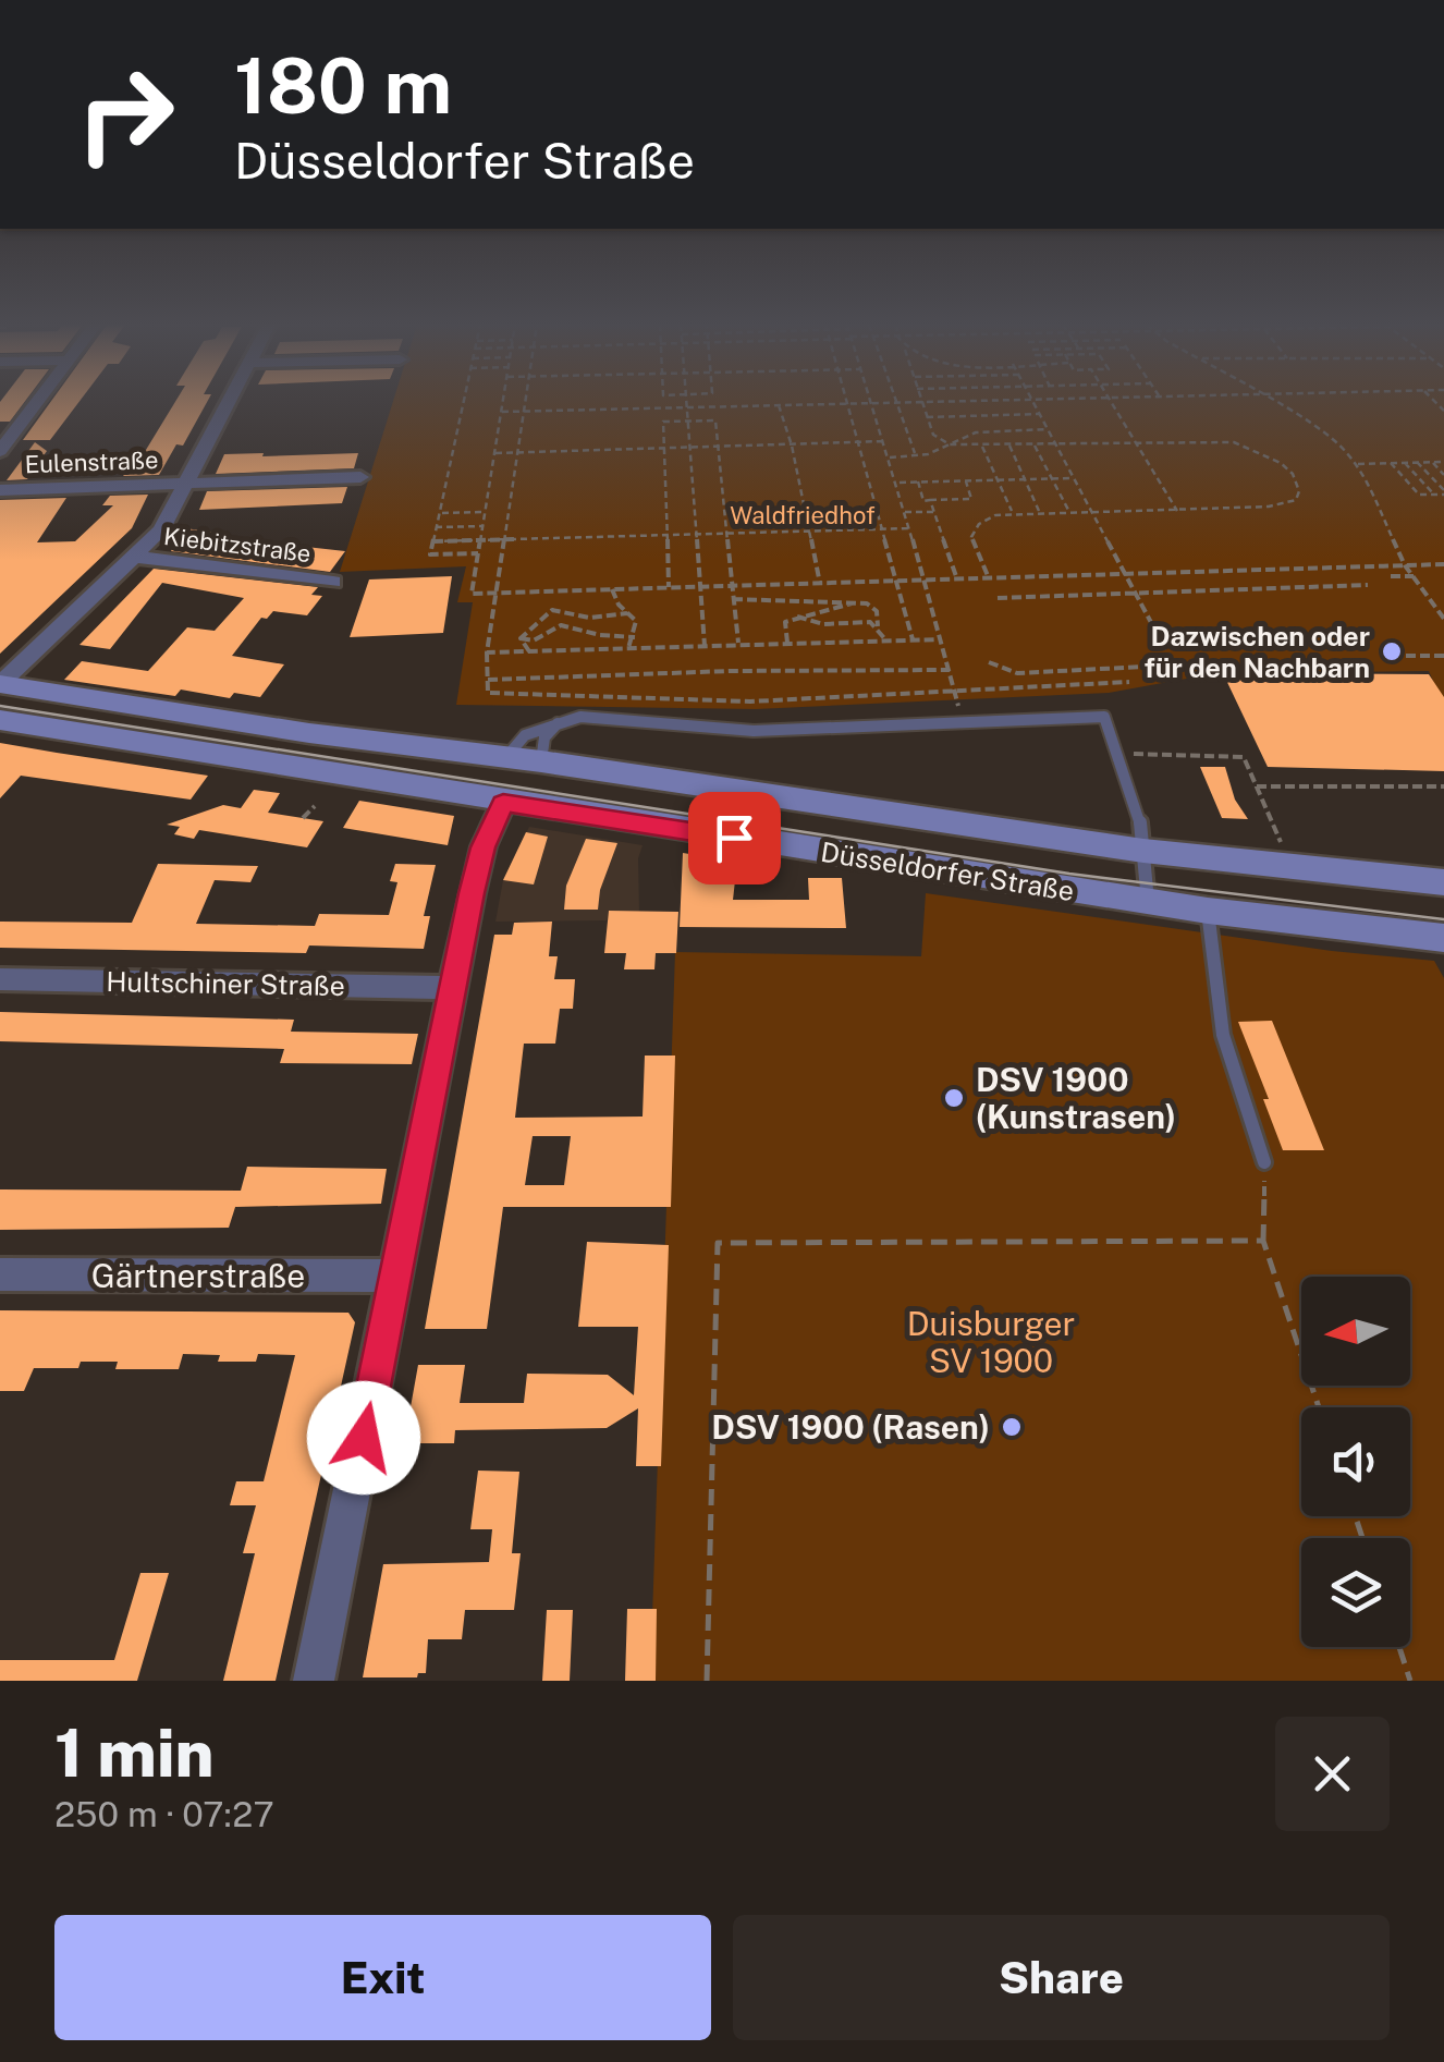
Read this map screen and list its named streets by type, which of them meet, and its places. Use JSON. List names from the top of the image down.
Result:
{
  "streets": {
    "main road": ["Düsseldorfer Straße"],
    "street": [
      "Eulenstraße",
      "Kiebitzstraße",
      "Hultschiner Straße",
      "Gärtnerstraße"
    ]
  },
  "parks": ["Waldfriedhof", "Duisburger SV 1900"],
  "places": ["Dazwischen oder für den Nachbarn", "DSV 1900 (Kunstrasen)", "DSV 1900 (Rasen)"],
  "north": "left",
  "page": {
    "turn": ["180 m", "Düsseldorfer Straße"],
    "heading": ["1 min", "250 m · 07:27"],
    "buttons": ["Exit", "Share"]
  }
}
